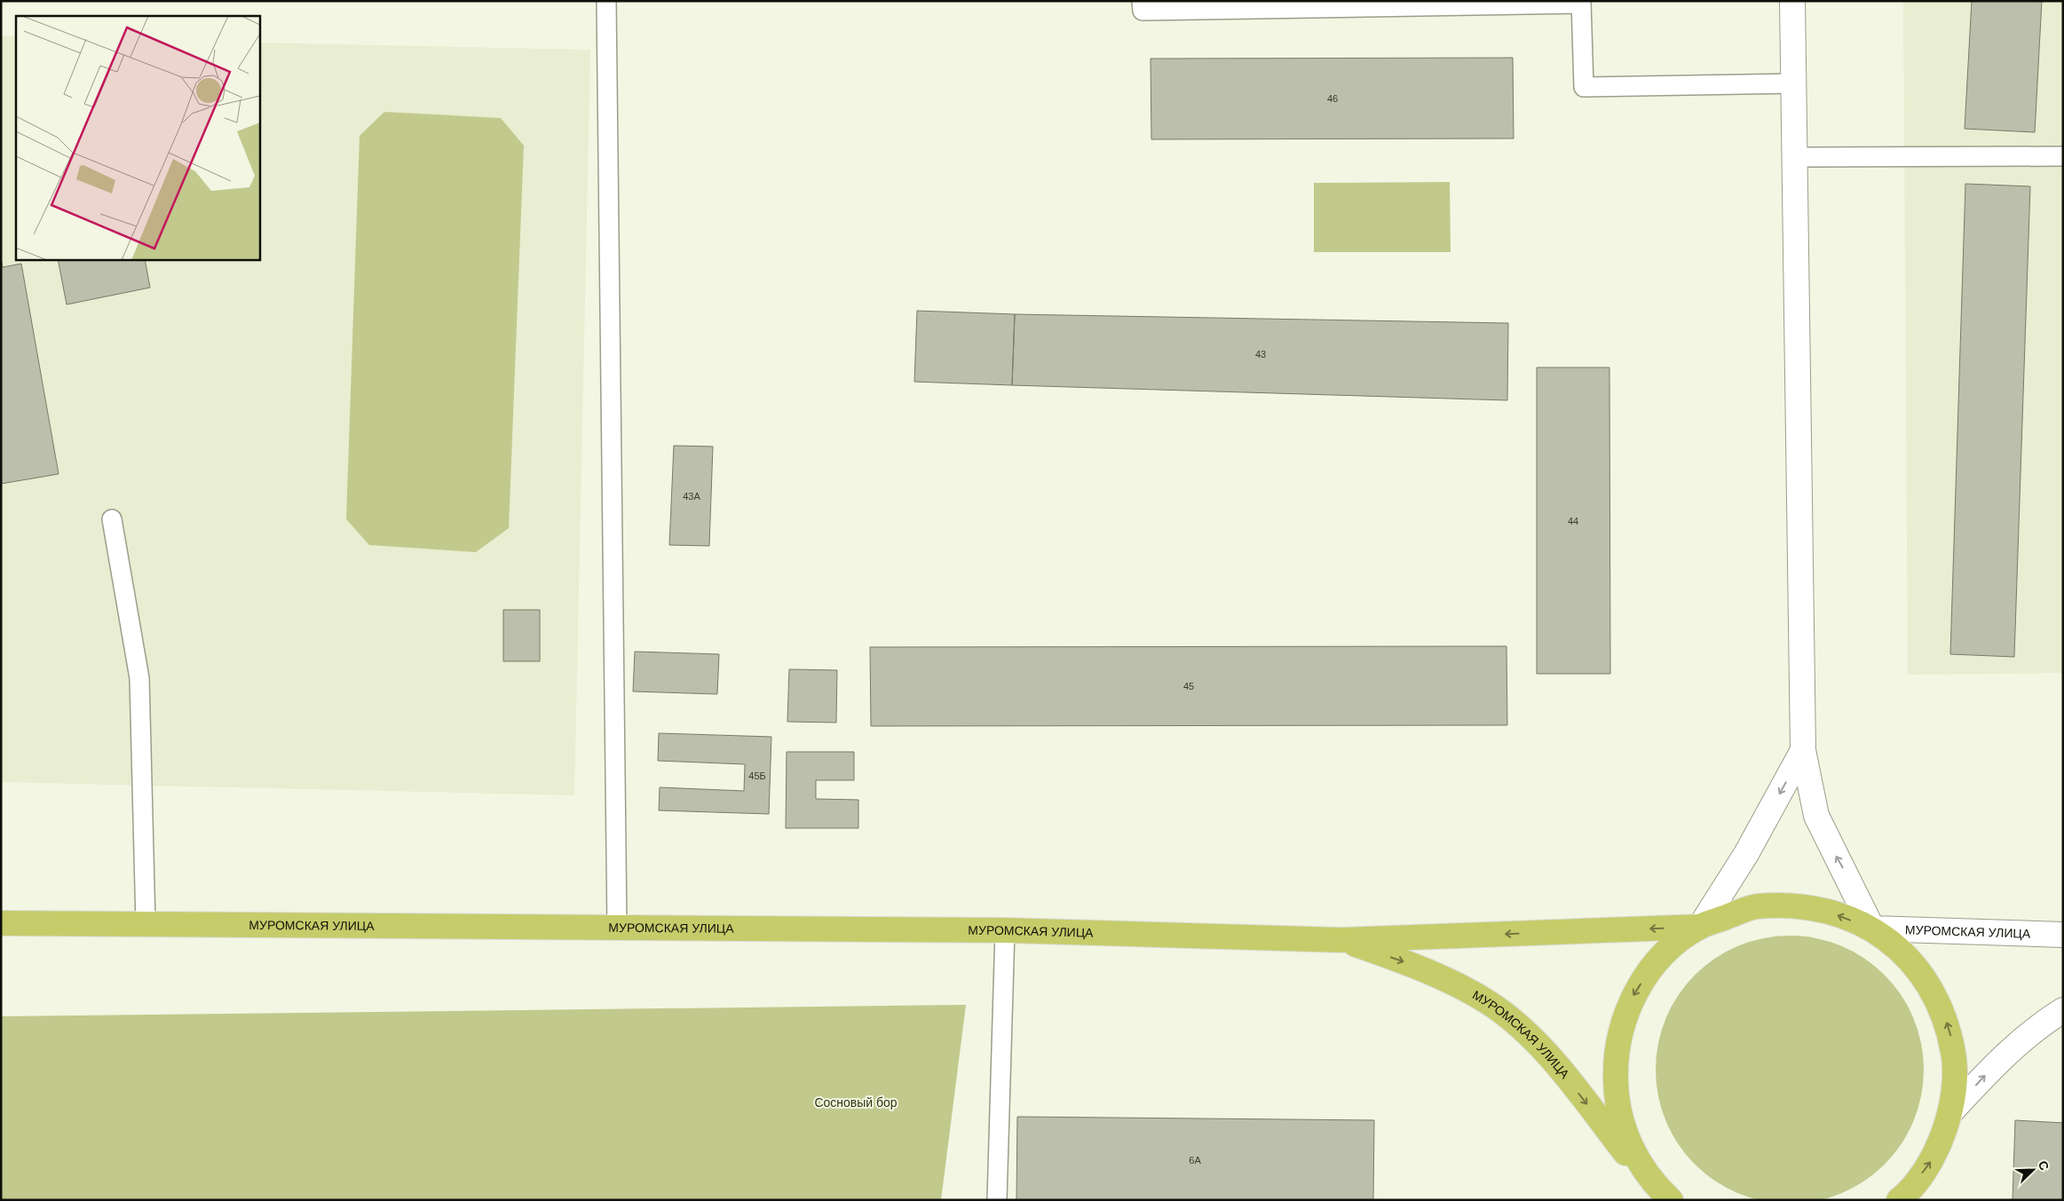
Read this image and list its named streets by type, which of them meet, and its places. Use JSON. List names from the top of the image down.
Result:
{
  "streets": {
    "main road": ["МУРОМСКАЯ УЛИЦА"]
  },
  "parks": ["Сосновый бор"],
  "house_numbers": [
    "46",
    "43",
    "43А",
    "44",
    "45",
    "45Б",
    "6А"
  ],
  "north": "top right"
}
